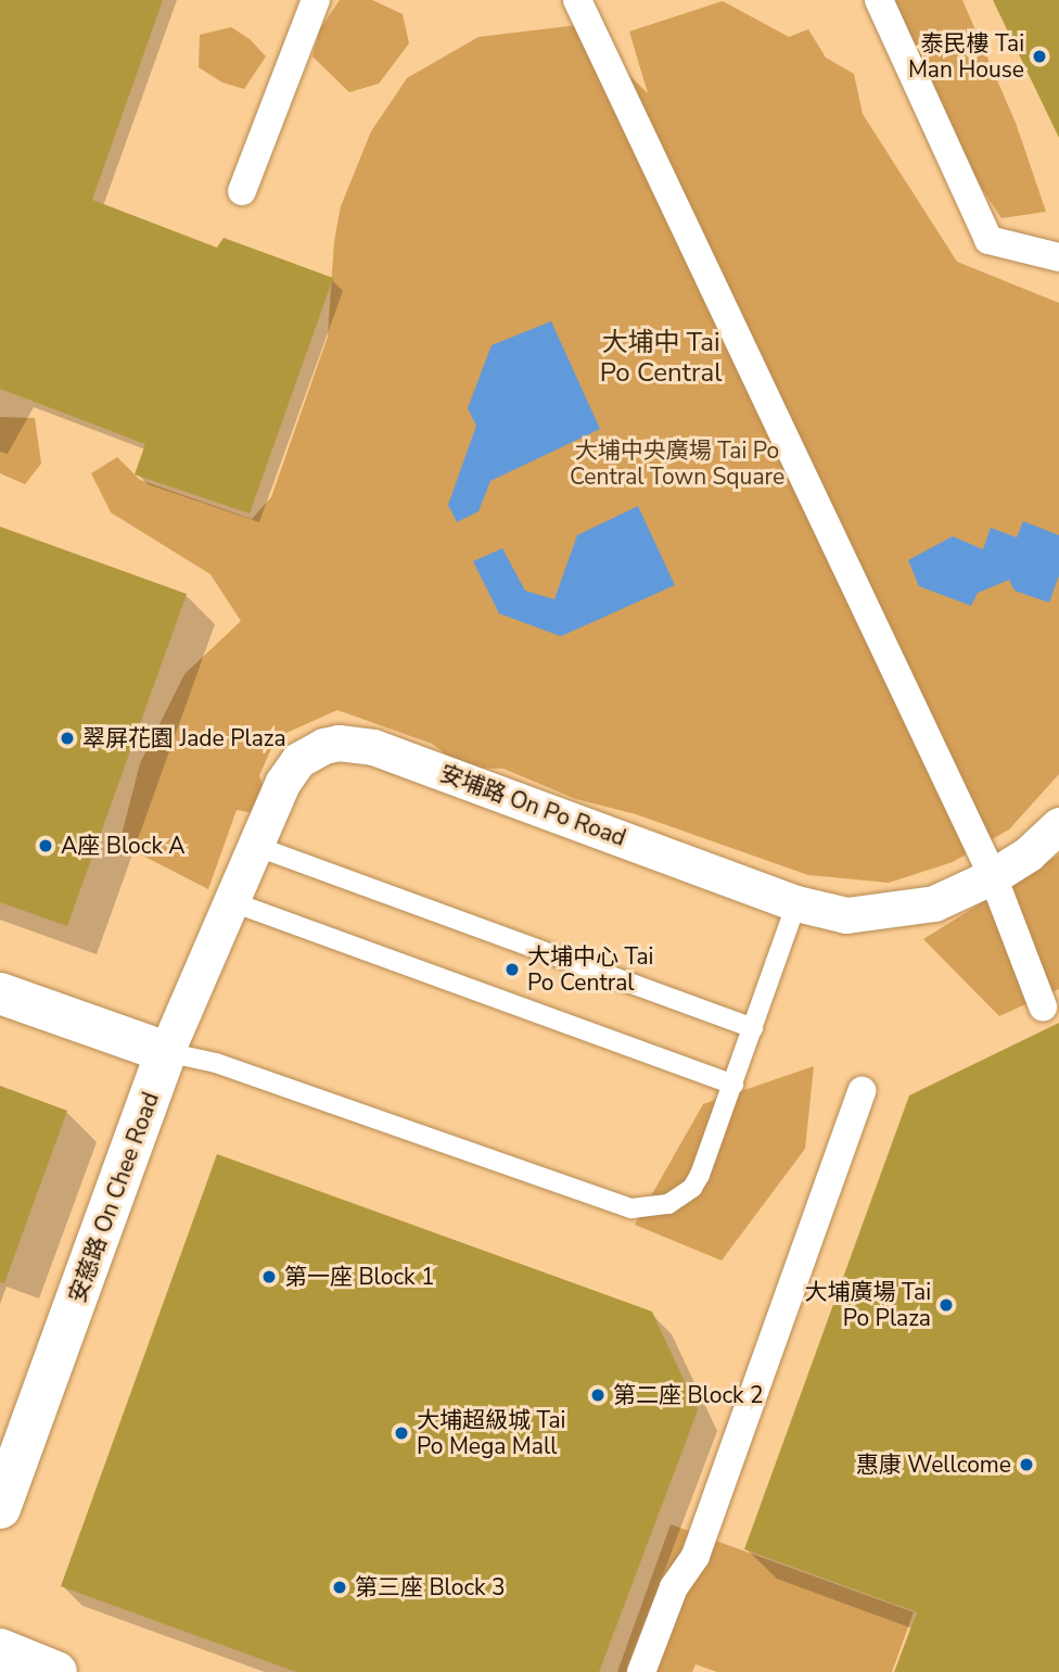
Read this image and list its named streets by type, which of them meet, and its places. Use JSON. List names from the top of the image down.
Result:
{
  "streets": {
    "street": ["安埔路 On Po Road", "安慈路 On Chee Road"]
  },
  "crossings": [
    ["安埔路 On Po Road", "安慈路 On Chee Road"]
  ],
  "districts": ["大埔中 Tai Po Central"],
  "parks": ["大埔中央廣場 Tai Po Central Town Square"],
  "places": [
    "泰民樓 Tai Man House",
    "翠屏花園 Jade Plaza",
    "A座 Block A",
    "大埔中心 Tai Po Central",
    "第一座 Block 1",
    "大埔廣場 Tai Po Plaza",
    "第二座 Block 2",
    "大埔超級城 Tai Po Mega Mall",
    "惠康 Wellcome",
    "第三座 Block 3"
  ]
}
